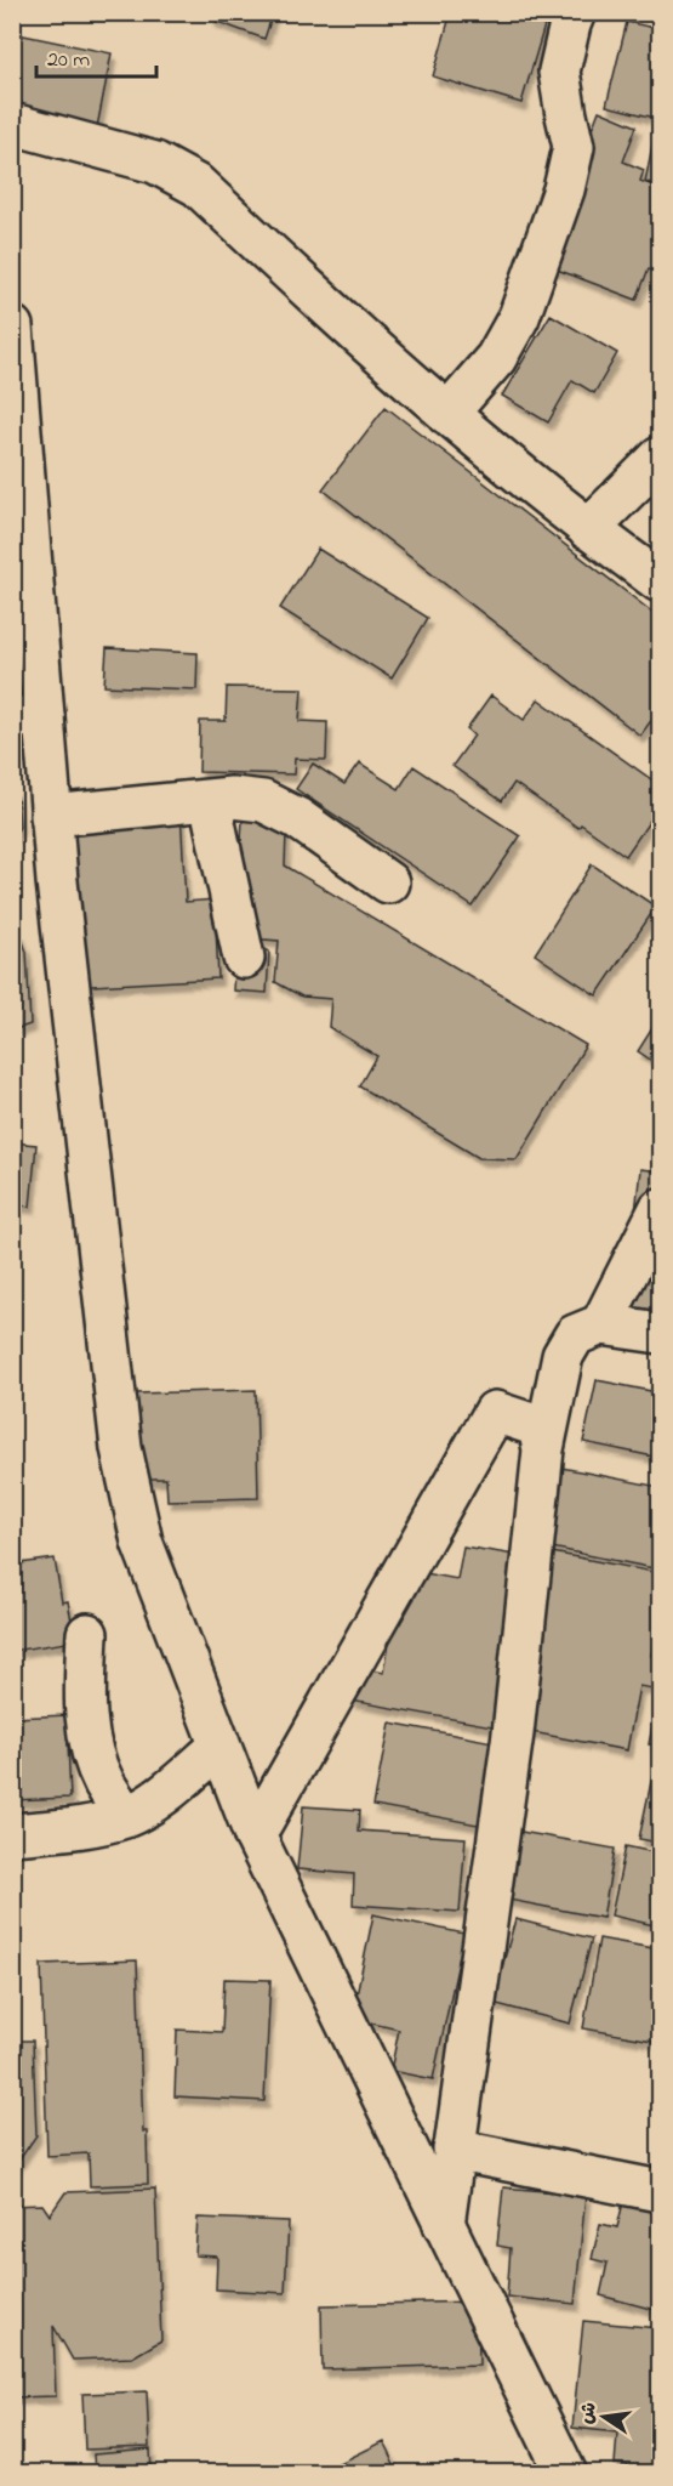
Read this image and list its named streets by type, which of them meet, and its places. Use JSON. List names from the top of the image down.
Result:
{
  "scale_bar": "20 m",
  "north": "left"
}
